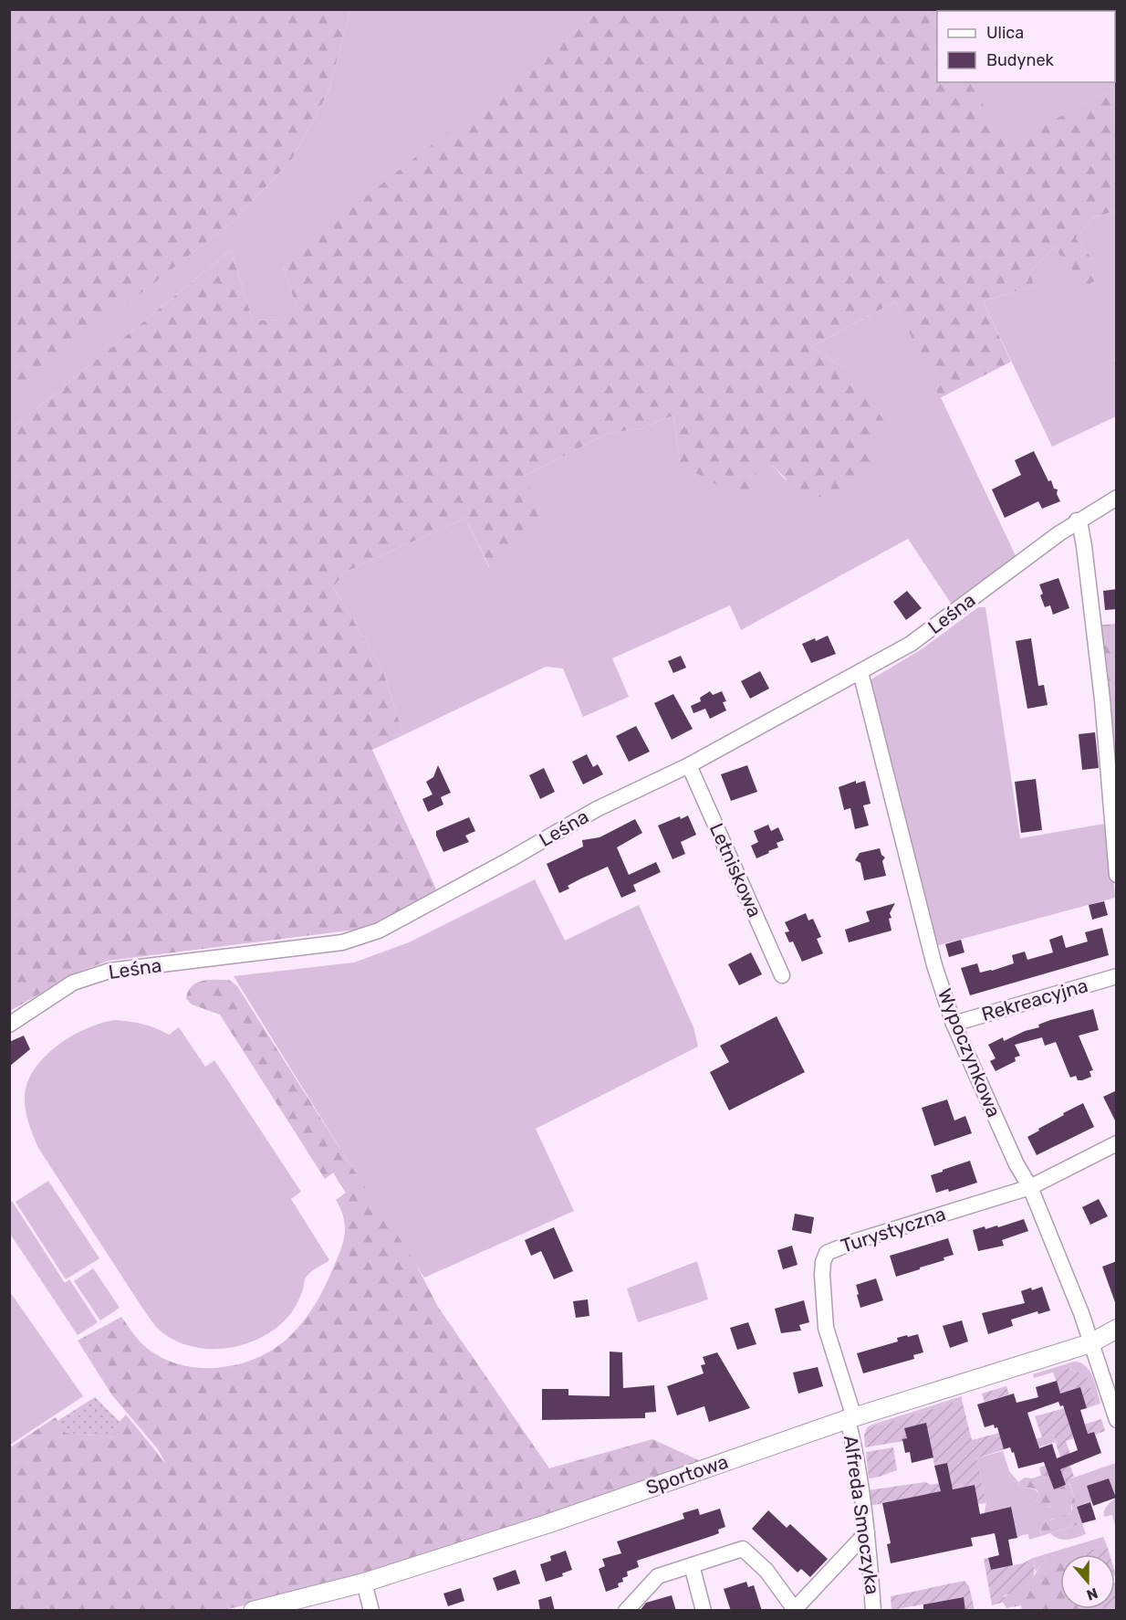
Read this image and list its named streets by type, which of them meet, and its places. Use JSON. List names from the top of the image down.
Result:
{
  "streets": {
    "street": [
      "Leśna",
      "Letniskowa",
      "Rekreacyjna",
      "Wypoczynkowa",
      "Turystyczna",
      "Sportowa",
      "Alfreda Smoczyka"
    ]
  },
  "crossings": [
    ["Leśna", "Letniskowa"],
    ["Leśna", "Wypoczynkowa"],
    ["Rekreacyjna", "Wypoczynkowa"],
    ["Wypoczynkowa", "Turystyczna"],
    ["Wypoczynkowa", "Sportowa"],
    ["Turystyczna", "Sportowa"],
    ["Turystyczna", "Alfreda Smoczyka"],
    ["Sportowa", "Alfreda Smoczyka"]
  ],
  "legend": ["Ulica", "Budynek"],
  "north": "bottom"
}
